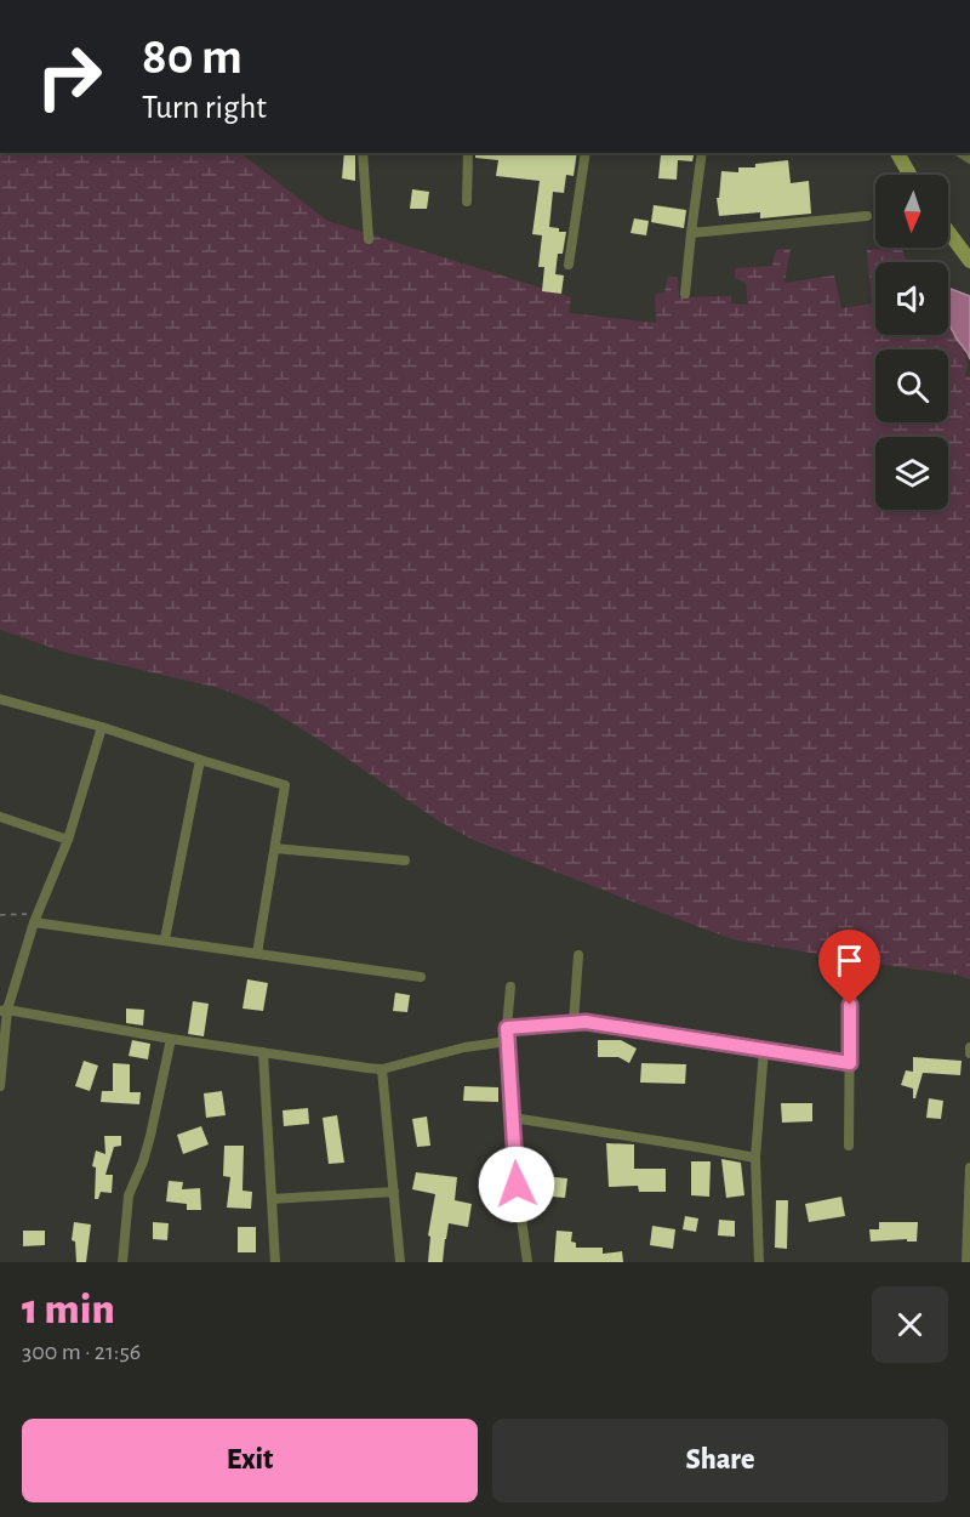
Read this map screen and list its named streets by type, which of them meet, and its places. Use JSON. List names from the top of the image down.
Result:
{
  "north": "bottom",
  "page": {
    "turn": ["80 m", "Turn right"],
    "heading": ["1 min", "300 m · 21:56"],
    "buttons": ["Exit", "Share"]
  }
}
